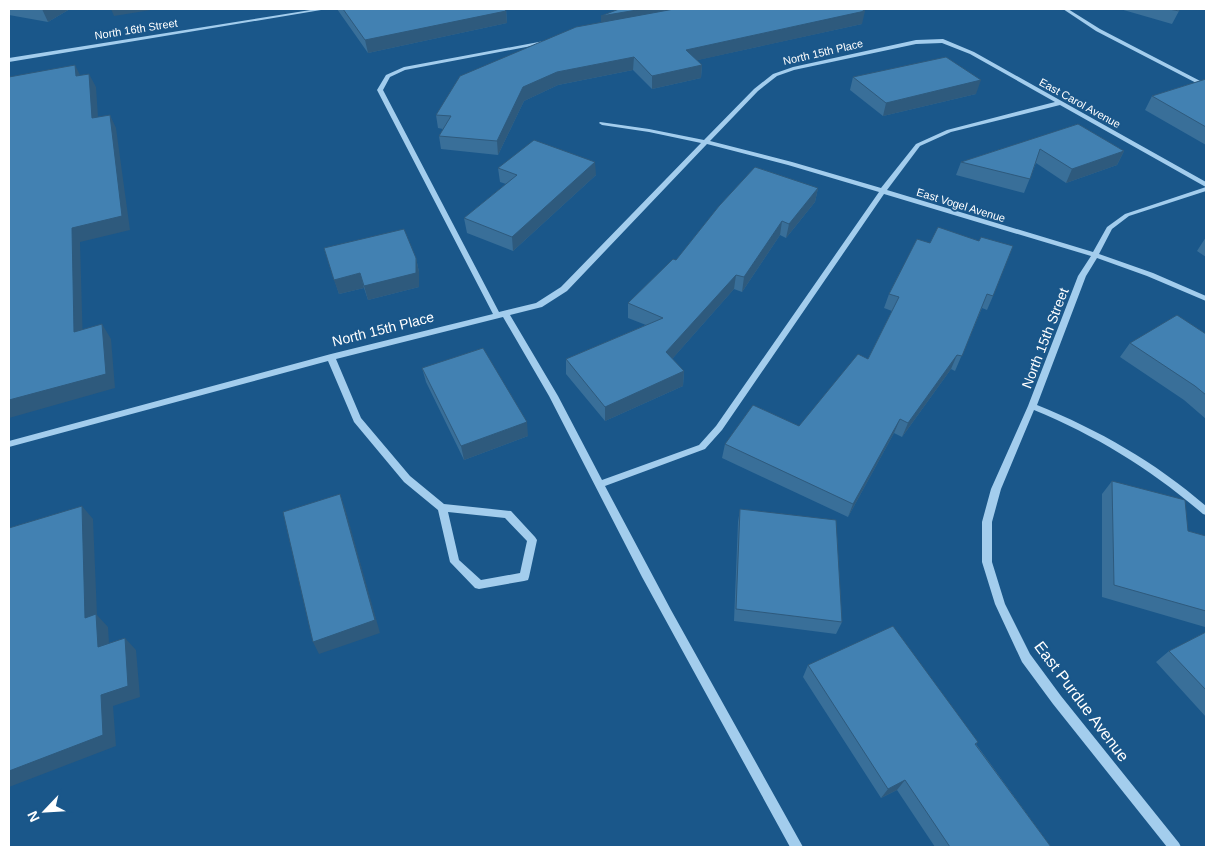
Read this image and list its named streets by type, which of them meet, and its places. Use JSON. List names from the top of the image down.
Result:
{
  "streets": {
    "street": [
      "North 16th Street",
      "North 15th Place",
      "East Carol Avenue",
      "East Vogel Avenue",
      "North 15th Street",
      "East Purdue Avenue"
    ]
  },
  "crossings": [
    ["North 15th Place", "East Carol Avenue"],
    ["North 15th Place", "East Vogel Avenue"],
    ["East Vogel Avenue", "North 15th Street"],
    ["North 15th Street", "East Purdue Avenue"]
  ],
  "north": "bottom left"
}
